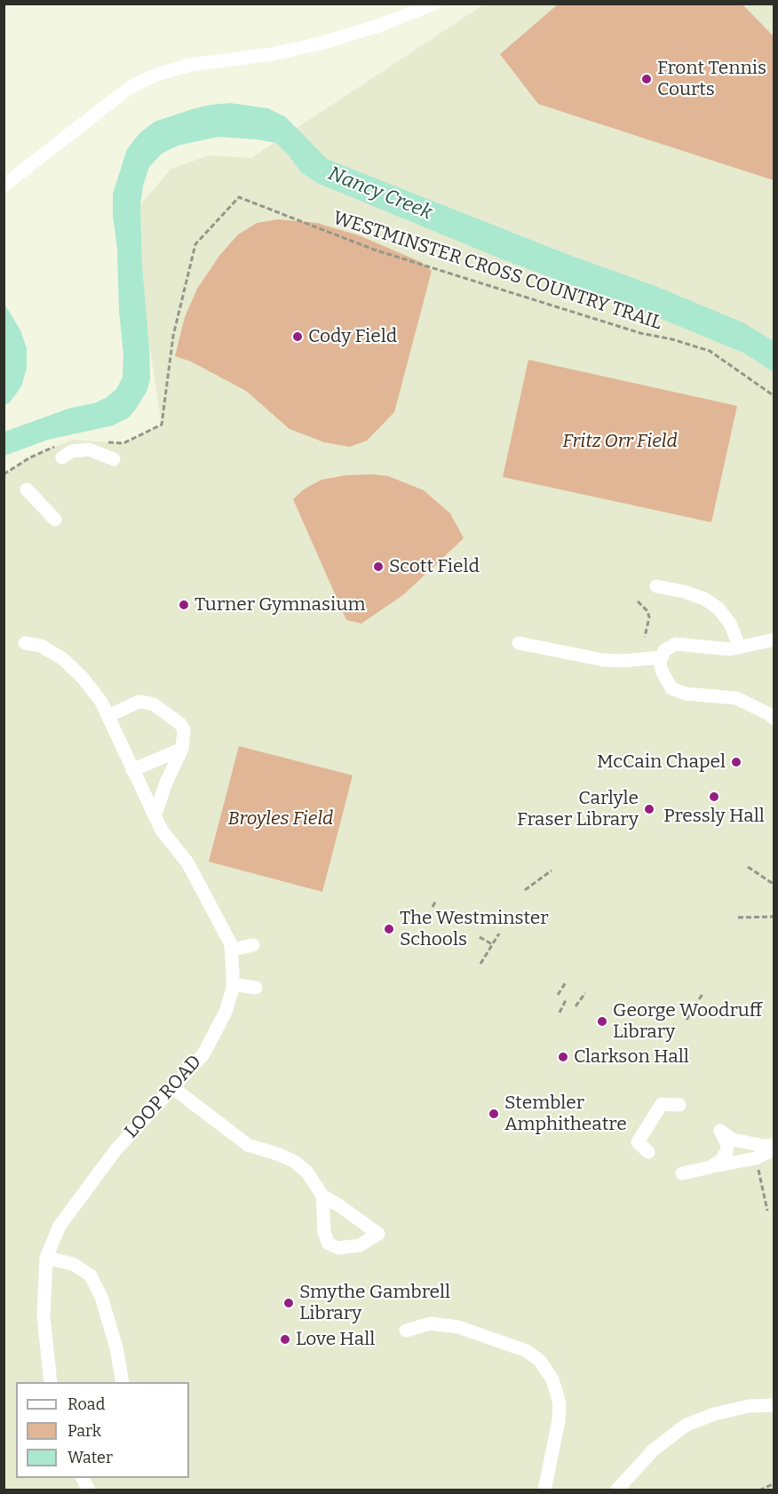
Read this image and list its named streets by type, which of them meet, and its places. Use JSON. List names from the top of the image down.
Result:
{
  "streets": {
    "street": ["LOOP ROAD"],
    "path": ["WESTMINSTER CROSS COUNTRY TRAIL"]
  },
  "water": ["Nancy Creek"],
  "parks": ["Fritz Orr Field", "Broyles Field"],
  "places": [
    "Front Tennis Courts",
    "Cody Field",
    "Scott Field",
    "Turner Gymnasium",
    "McCain Chapel",
    "Pressly Hall",
    "Carlyle Fraser Library",
    "The Westminster Schools",
    "George Woodruff Library",
    "Clarkson Hall",
    "Stembler Amphitheatre",
    "Smythe Gambrell Library",
    "Love Hall"
  ],
  "legend": ["Road", "Park", "Water"]
}
